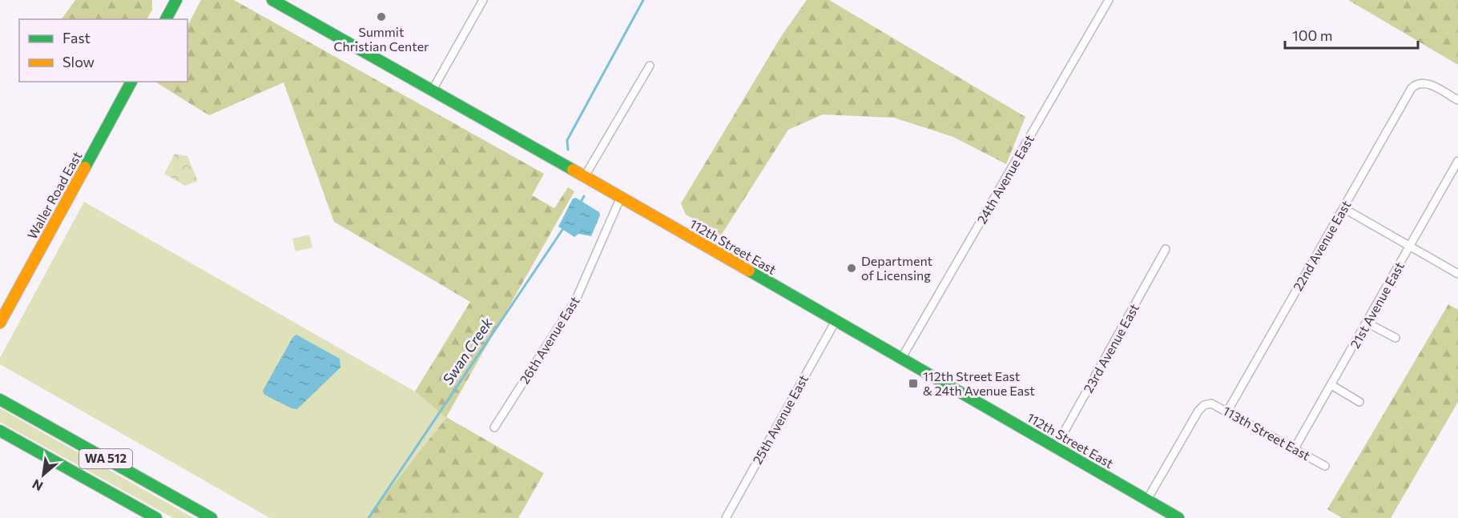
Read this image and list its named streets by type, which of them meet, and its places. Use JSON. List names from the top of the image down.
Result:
{
  "streets": {
    "main road": ["Waller Road East", "112th Street East", "WA 512"],
    "street": [
      "24th Avenue East",
      "22nd Avenue East",
      "21st Avenue East",
      "26th Avenue East",
      "23rd Avenue East",
      "25th Avenue East",
      "113th Street East"
    ]
  },
  "crossings": [
    ["24th Avenue East", "112th Street East"],
    ["22nd Avenue East", "113th Street East"],
    ["112th Street East", "26th Avenue East"],
    ["112th Street East", "23rd Avenue East"],
    ["112th Street East", "25th Avenue East"],
    ["112th Street East", "113th Street East"],
    ["21st Avenue East", "113th Street East"]
  ],
  "water": ["Swan Creek"],
  "places": {
    "other": ["Summit Christian Center", "Department of Licensing"],
    "transit": ["112th Street East & 24th Avenue East"]
  },
  "legend": ["Fast", "Slow"],
  "scale_bar": "100 m",
  "north": "bottom left"
}
